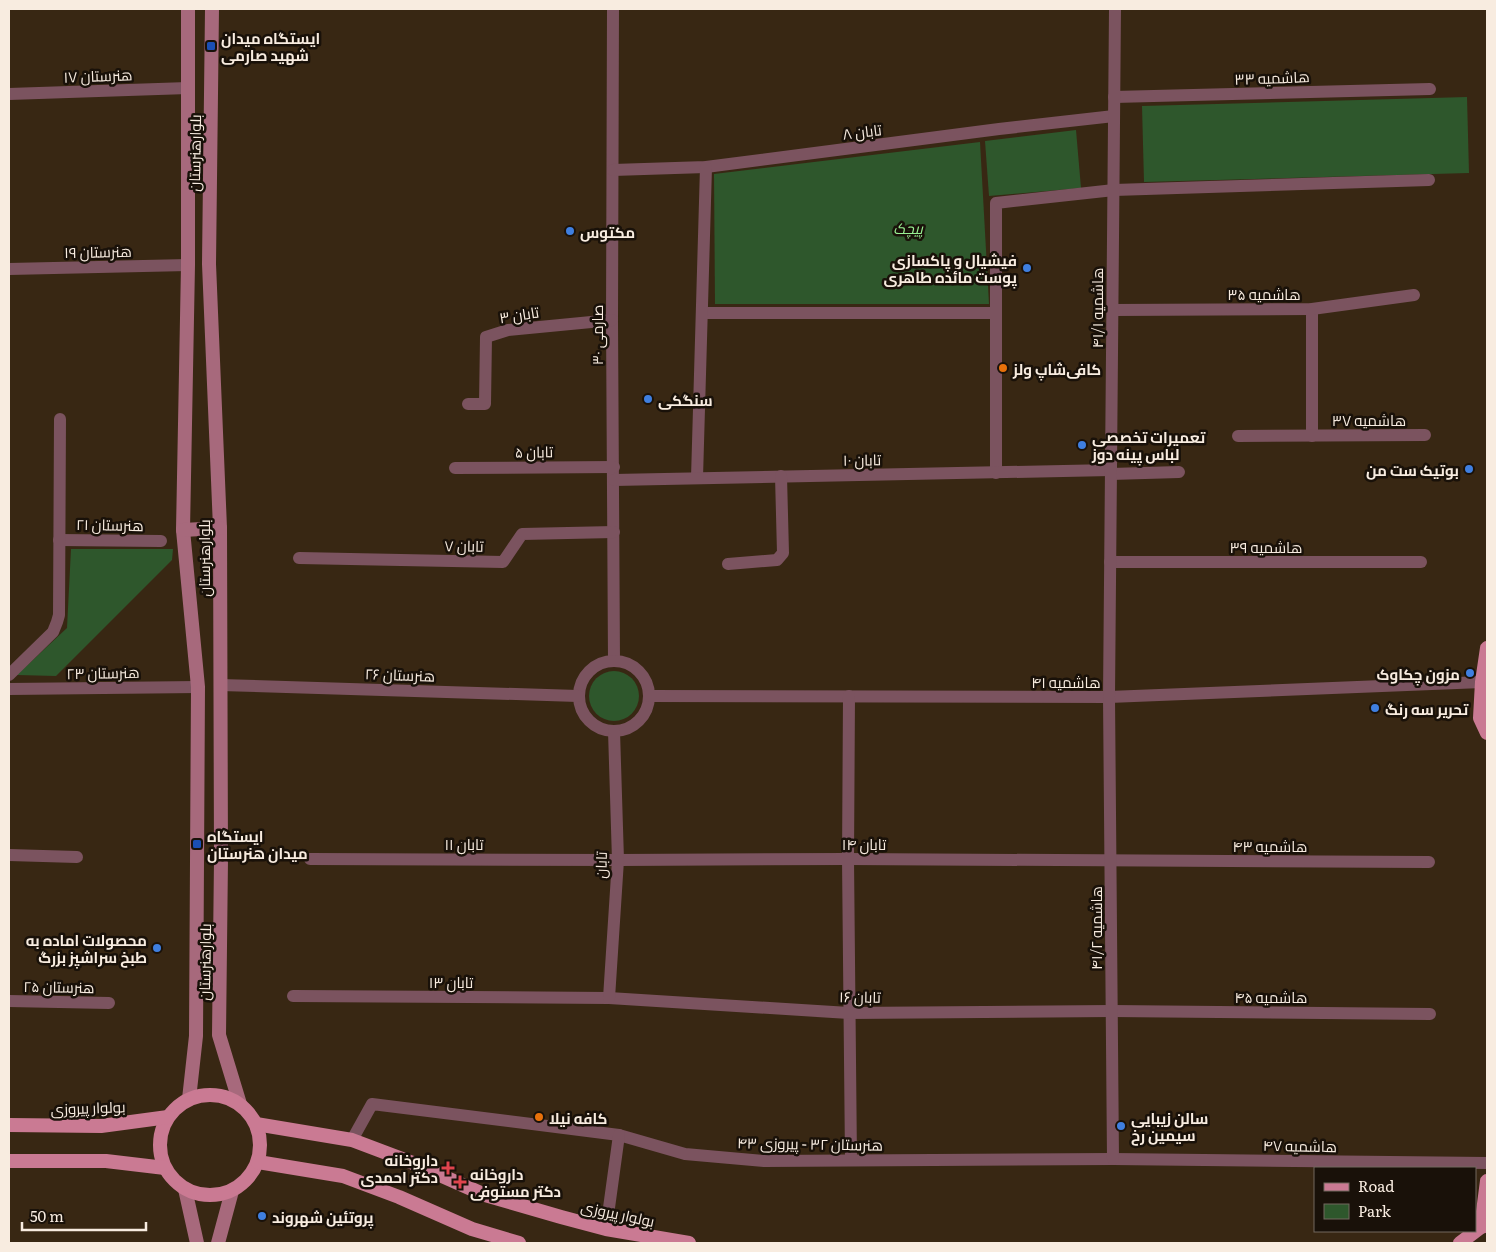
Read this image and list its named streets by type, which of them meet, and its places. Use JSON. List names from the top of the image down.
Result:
{
  "streets": {
    "main road": ["بلوارهنرستان", "بولوار پیروزی"],
    "street": [
      "هنرستان ۱۷",
      "هاشمیه ۳۳",
      "تابان ۸",
      "هنرستان ۱۹",
      "هاشمیه ۳۵",
      "هاشمیه ۴۱/۱",
      "تابان ۳",
      "صارمی ۳۰",
      "هاشمیه ۳۷",
      "تابان ۵",
      "تابان ۱۰",
      "هنرستان ۲۱",
      "تابان ۷",
      "هاشمیه ۳۹",
      "هنرستان ۲۳",
      "هنرستان ۲۶",
      "هاشمیه ۴۱",
      "تابان ۱۱",
      "تابان ۱۴",
      "هاشمیه ۴۳",
      "تابان",
      "هاشمیه ۴۱/۲",
      "تابان ۱۳",
      "هنرستان ۲۵",
      "تابان ۱۶",
      "هاشمیه ۴۵",
      "هنرستان ۳۲ - پیروزی ۴۳",
      "هاشمیه ۴۷"
    ]
  },
  "crossings": [
    ["هنرستان ۱۷", "بلوارهنرستان"],
    ["هاشمیه ۳۳", "هاشمیه ۴۱/۱"],
    ["تابان ۸", "هاشمیه ۴۱/۱"],
    ["تابان ۸", "صارمی ۳۰"],
    ["بلوارهنرستان", "هنرستان ۱۹"],
    ["بلوارهنرستان", "هنرستان ۲۳"],
    ["بلوارهنرستان", "هنرستان ۲۶"],
    ["بلوارهنرستان", "بولوار پیروزی"],
    ["هاشمیه ۳۵", "هاشمیه ۴۱/۱"],
    ["هاشمیه ۴۱/۱", "تابان ۱۰"],
    ["هاشمیه ۴۱/۱", "هاشمیه ۳۹"],
    ["هاشمیه ۴۱/۱", "هاشمیه ۴۱"],
    ["هاشمیه ۴۱/۱", "هاشمیه ۴۱/۲"],
    ["تابان ۳", "صارمی ۳۰"],
    ["صارمی ۳۰", "تابان ۵"],
    ["صارمی ۳۰", "تابان ۱۰"],
    ["صارمی ۳۰", "تابان ۷"],
    ["صارمی ۳۰", "هنرستان ۲۶"],
    ["صارمی ۳۰", "هاشمیه ۴۱"],
    ["صارمی ۳۰", "تابان"],
    ["هنرستان ۲۶", "هاشمیه ۴۱"],
    ["هنرستان ۲۶", "تابان"],
    ["هاشمیه ۴۱", "تابان"],
    ["هاشمیه ۴۱", "هاشمیه ۴۱/۲"],
    ["تابان ۱۱", "تابان ۱۴"],
    ["تابان ۱۱", "تابان"],
    ["تابان ۱۴", "هاشمیه ۴۳"],
    ["تابان ۱۴", "تابان"],
    ["تابان ۱۴", "هاشمیه ۴۱/۲"],
    ["هاشمیه ۴۳", "هاشمیه ۴۱/۲"],
    ["تابان", "تابان ۱۳"],
    ["تابان", "تابان ۱۶"],
    ["هاشمیه ۴۱/۲", "تابان ۱۶"],
    ["هاشمیه ۴۱/۲", "هاشمیه ۴۵"],
    ["هاشمیه ۴۱/۲", "هنرستان ۳۲ - پیروزی ۴۳"],
    ["هاشمیه ۴۱/۲", "هاشمیه ۴۷"],
    ["تابان ۱۳", "تابان ۱۶"],
    ["تابان ۱۶", "هاشمیه ۴۵"],
    ["بولوار پیروزی", "هنرستان ۳۲ - پیروزی ۴۳"],
    ["هنرستان ۳۲ - پیروزی ۴۳", "هاشمیه ۴۷"]
  ],
  "parks": ["پیچک"],
  "places": {
    "transit": ["ایستگاه میدان شهید صارمی", "ایستگاه میدان هنرستان"],
    "other": [
      "مکتوس",
      "فیشیال و پاکسازی پوست مائده طاهری",
      "کافی‌شاپ ولز",
      "سنگکی",
      "تعمیرات تخصصی لباس پینه دوز",
      "بوتیک ست من",
      "مزون چکاوک",
      "تحریر سه رنگ",
      "محصولات اماده به طبخ سراشپز بزرگ",
      "کافه نیلا",
      "سالن زیبایی سیمین رخ",
      "پروتئین شهروند"
    ],
    "health": ["داروخانه دکتر احمدی", "داروخانه دکتر مستوفی"]
  },
  "legend": ["Road", "Park"],
  "scale_bar": "50 m"
}
